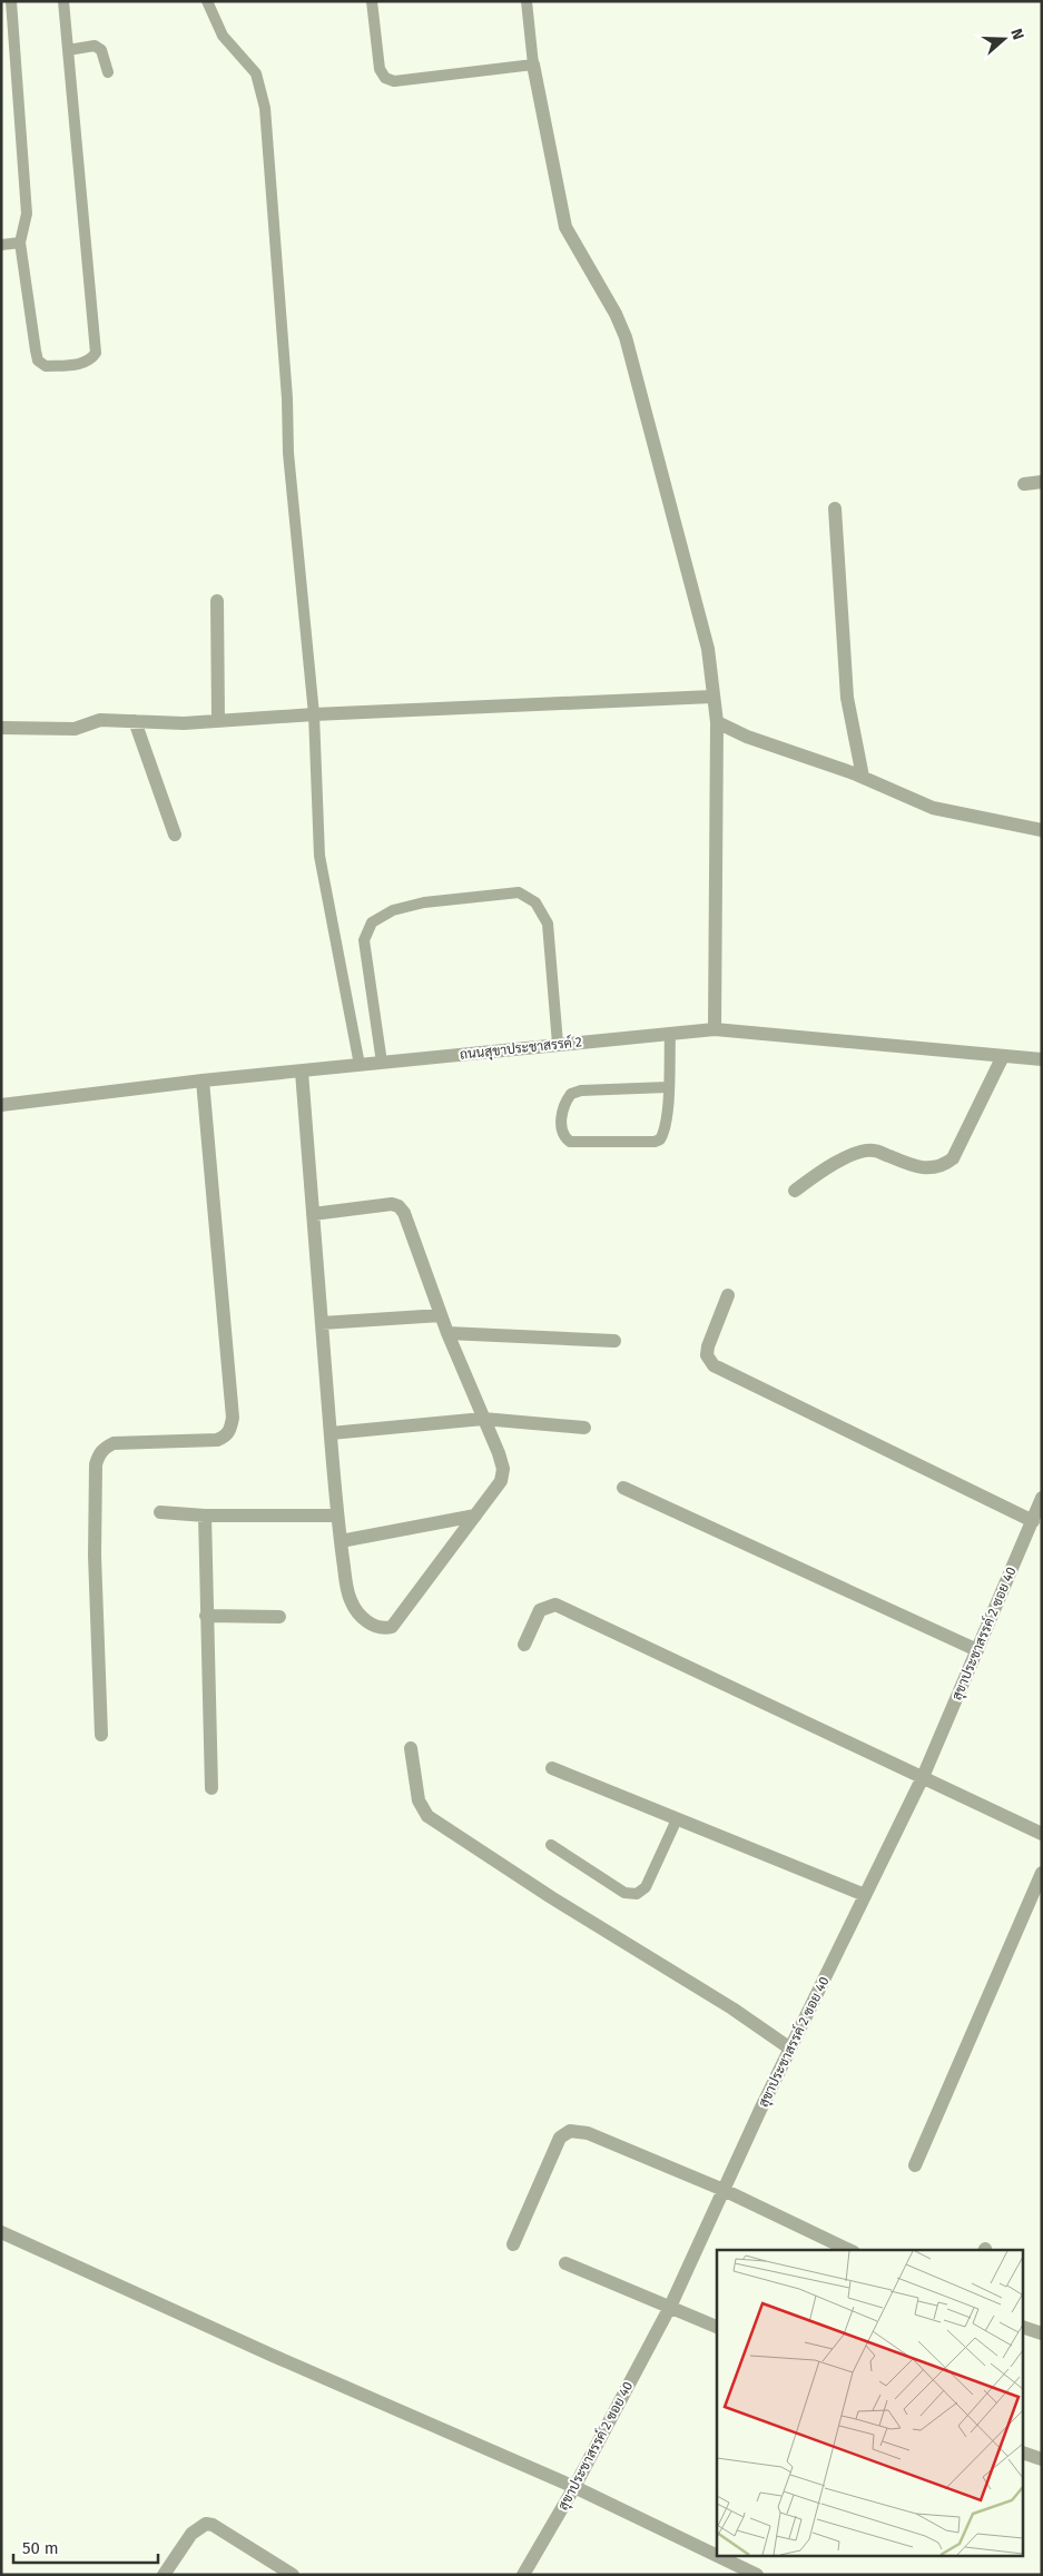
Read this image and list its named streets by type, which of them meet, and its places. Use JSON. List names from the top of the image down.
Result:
{
  "streets": {
    "street": ["ถนนสุขาประชาสรรค์ 2", "สุขาประชาสรรค์ 2 ซอย 40"]
  },
  "scale_bar": "50 m",
  "north": "right"
}
